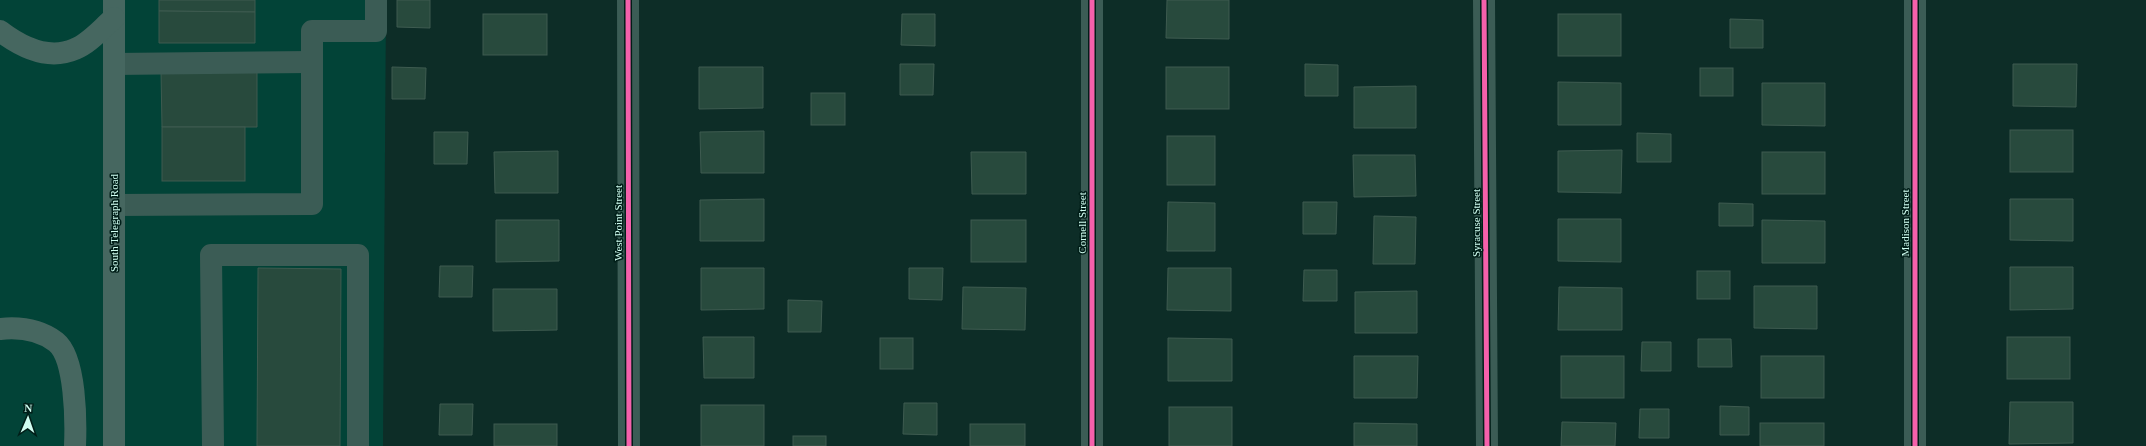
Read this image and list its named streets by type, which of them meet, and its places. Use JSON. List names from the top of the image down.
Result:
{
  "streets": {
    "main road": ["South Telegraph Road"],
    "street": [
      "West Point Street",
      "Cornell Street",
      "Syracuse Street",
      "Madison Street"
    ]
  },
  "north": "top"
}
